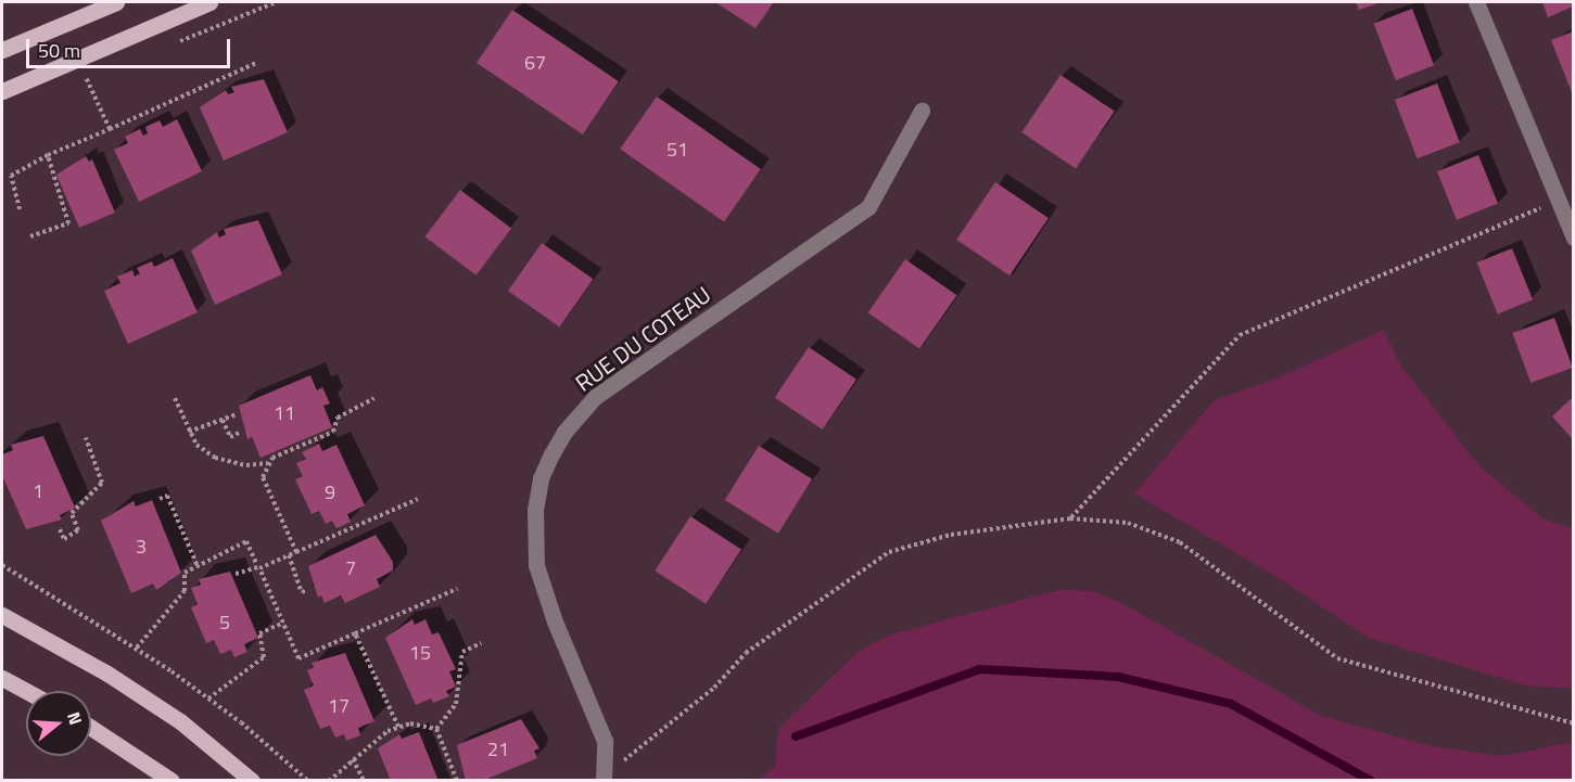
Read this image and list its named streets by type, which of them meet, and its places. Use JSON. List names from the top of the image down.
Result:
{
  "streets": {
    "street": ["RUE DU COTEAU"]
  },
  "house_numbers": [
    "67",
    "51",
    "11",
    "1",
    "9",
    "3",
    "7",
    "5",
    "15",
    "17",
    "21"
  ],
  "scale_bar": "50 m",
  "north": "right"
}
